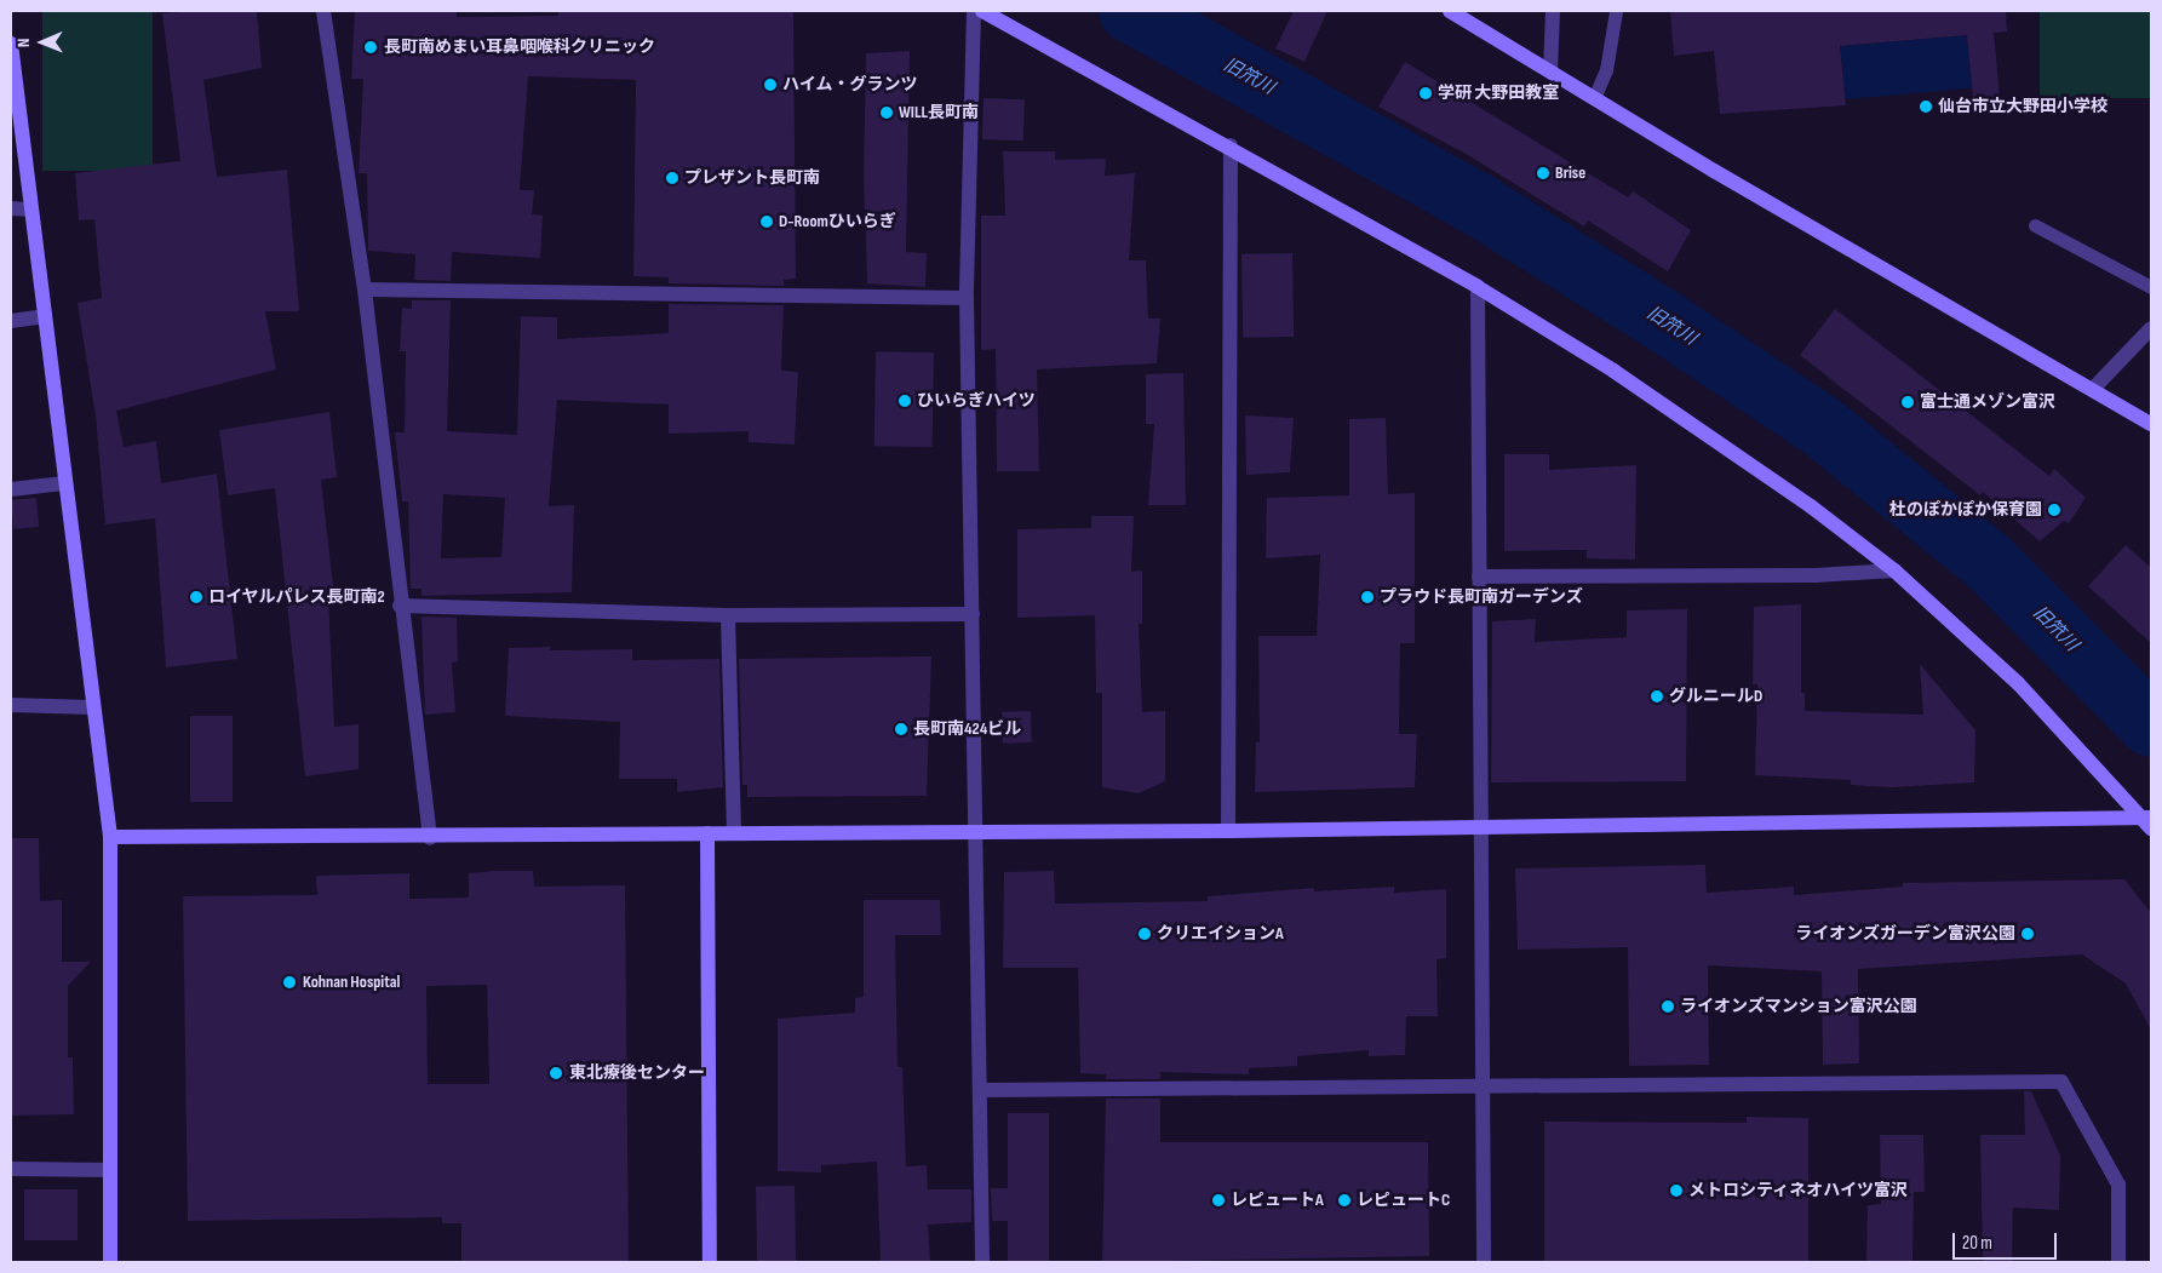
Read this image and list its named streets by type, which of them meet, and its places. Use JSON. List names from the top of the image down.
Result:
{
  "water": ["旧笊川"],
  "places": [
    "長町南めまい耳鼻咽喉科クリニック",
    "ハイム・グランツ",
    "学研 大野田教室",
    "仙台市立大野田小学校",
    "WILL長町南",
    "Brise",
    "プレザント長町南",
    "D-Roomひいらぎ",
    "ひいらぎハイツ",
    "富士通メゾン富沢",
    "杜のぽかぽか保育園",
    "ロイヤルパレス長町南2",
    "プラウド長町南ガーデンズ",
    "グルニールD",
    "長町南424ビル",
    "クリエイションA",
    "ライオンズガーデン富沢公園",
    "Kohnan Hospital",
    "ライオンズマンション富沢公園",
    "東北療後センター",
    "メトロシティネオハイツ富沢",
    "レピュートA",
    "レピュートC"
  ],
  "scale_bar": "20 m",
  "north": "left"
}
